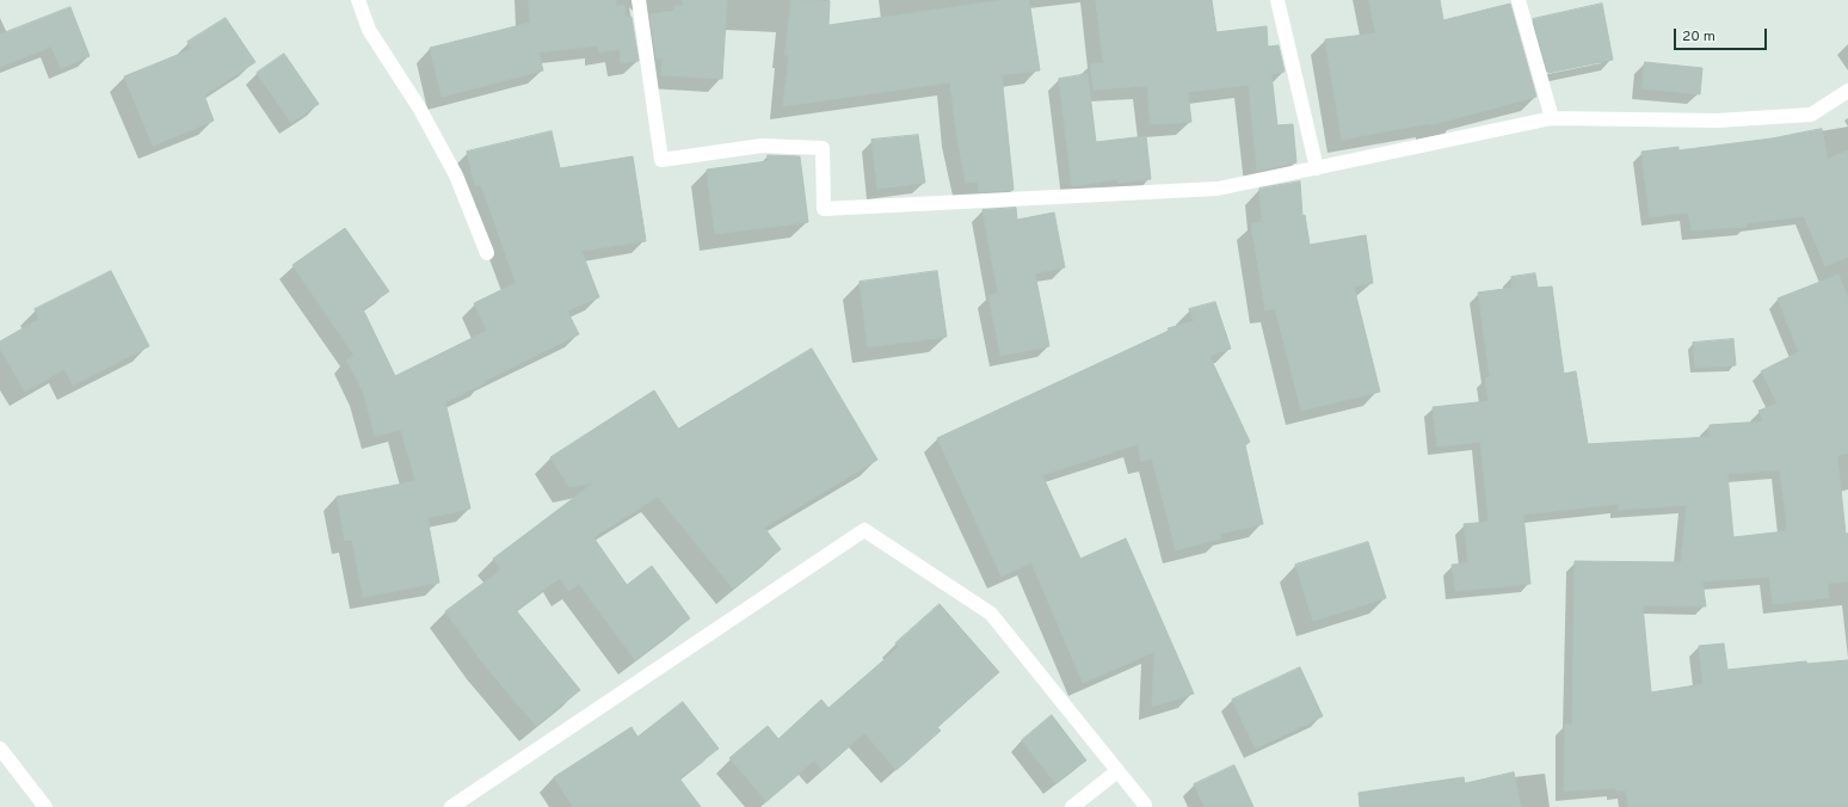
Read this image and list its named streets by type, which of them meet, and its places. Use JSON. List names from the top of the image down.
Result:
{
  "scale_bar": "20 m"
}
